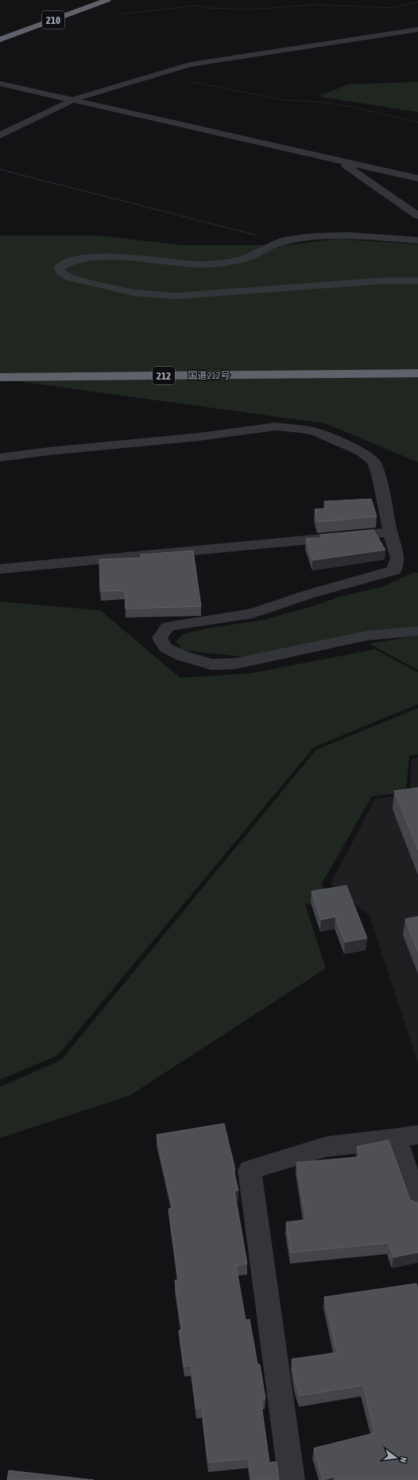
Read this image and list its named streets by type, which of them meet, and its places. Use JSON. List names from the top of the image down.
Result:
{
  "streets": {
    "highway": ["210", "212", "国道212号"]
  },
  "north": "right"
}
